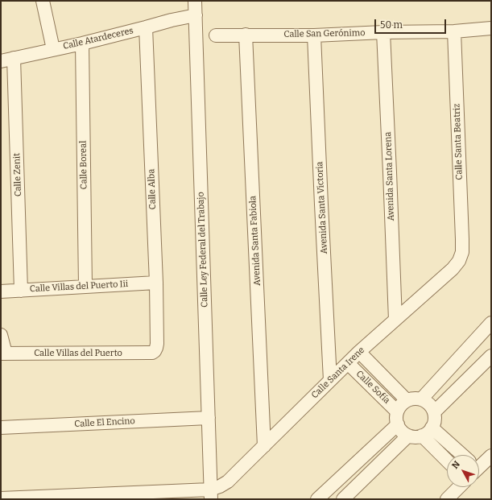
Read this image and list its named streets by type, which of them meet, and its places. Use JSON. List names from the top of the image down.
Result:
{
  "streets": {
    "street": [
      "Calle San Gerónimo",
      "Calle Atardeceres",
      "Calle Santa Beatriz",
      "Calle Boreal",
      "Calle Zenit",
      "Avenida Santa Lorena",
      "Calle Alba",
      "Avenida Santa Victoria",
      "Avenida Santa Fabiola",
      "Calle Ley Federal del Trabajo",
      "Calle Villas del Puerto Iii",
      "Calle Villas del Puerto",
      "Calle Santa Irene",
      "Calle Sofía",
      "Calle El Encino"
    ]
  },
  "crossings": [
    ["Calle San Gerónimo", "Calle Santa Beatriz"],
    ["Calle San Gerónimo", "Avenida Santa Lorena"],
    ["Calle San Gerónimo", "Avenida Santa Victoria"],
    ["Calle San Gerónimo", "Avenida Santa Fabiola"],
    ["Calle Atardeceres", "Calle Boreal"],
    ["Calle Atardeceres", "Calle Zenit"],
    ["Calle Atardeceres", "Calle Alba"],
    ["Calle Atardeceres", "Calle Ley Federal del Trabajo"],
    ["Calle Santa Beatriz", "Calle Santa Irene"],
    ["Calle Boreal", "Calle Villas del Puerto Iii"],
    ["Calle Zenit", "Calle Villas del Puerto Iii"],
    ["Avenida Santa Lorena", "Calle Santa Irene"],
    ["Calle Alba", "Calle Villas del Puerto Iii"],
    ["Calle Alba", "Calle Villas del Puerto"],
    ["Avenida Santa Victoria", "Calle Santa Irene"],
    ["Avenida Santa Fabiola", "Calle Santa Irene"],
    ["Calle Ley Federal del Trabajo", "Calle Santa Irene"],
    ["Calle Ley Federal del Trabajo", "Calle El Encino"],
    ["Calle Santa Irene", "Calle Sofía"]
  ],
  "scale_bar": "50 m",
  "north": "top left"
}
